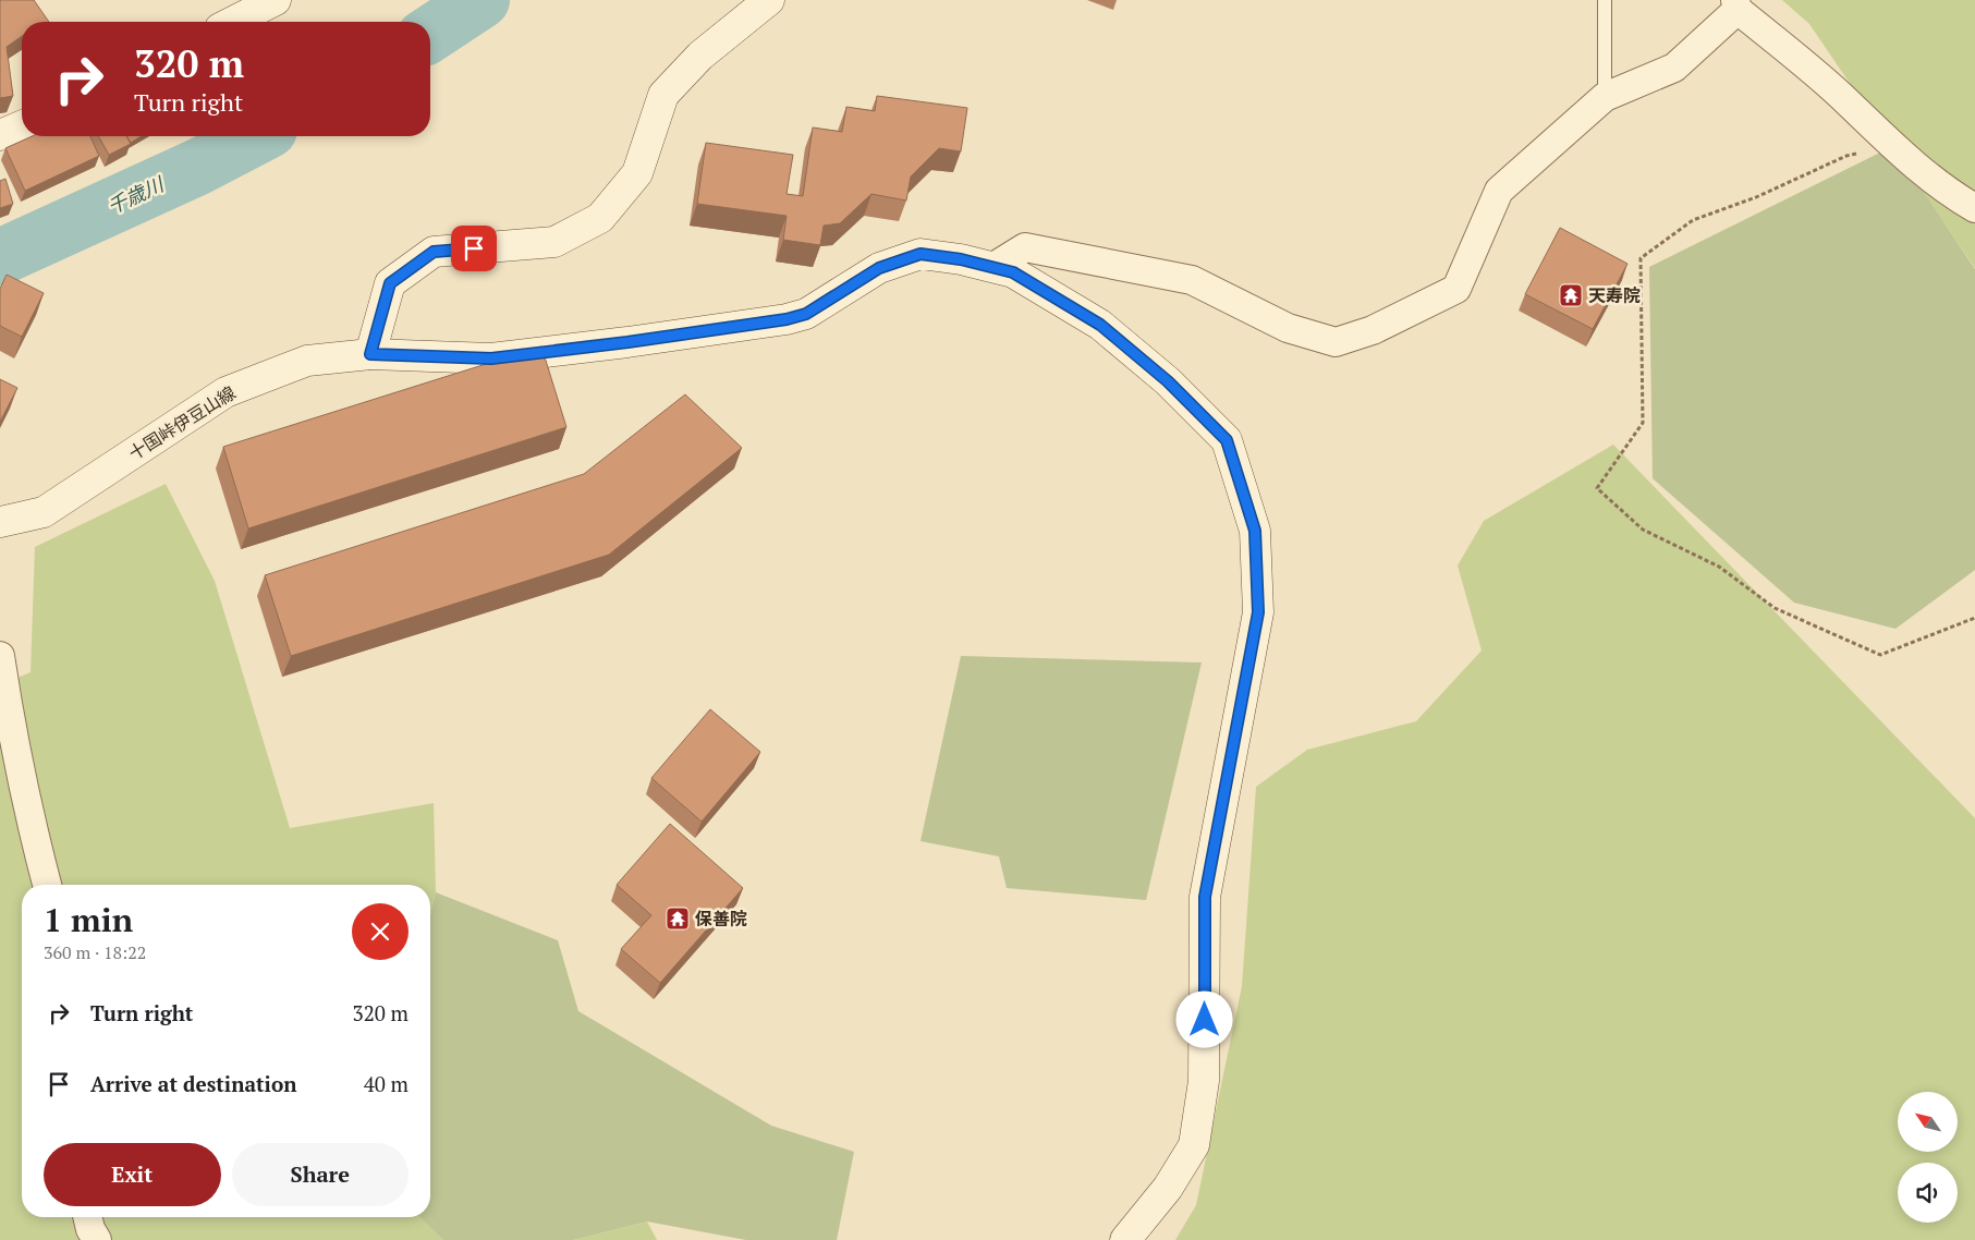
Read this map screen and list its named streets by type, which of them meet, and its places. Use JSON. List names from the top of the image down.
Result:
{
  "streets": {
    "main road": ["十国峠伊豆山線"]
  },
  "water": ["千歳川"],
  "places": {
    "temple": ["天寿院", "保善院"]
  },
  "north": "top left",
  "page": {
    "turn": ["320 m", "Turn right"],
    "heading": ["1 min", "360 m · 18:22"],
    "list": [
      {
        "name": "Turn right",
        "value": "320 m"
      },
      {
        "name": "Arrive at destination",
        "value": "40 m"
      }
    ],
    "buttons": ["Exit", "Share"]
  }
}
